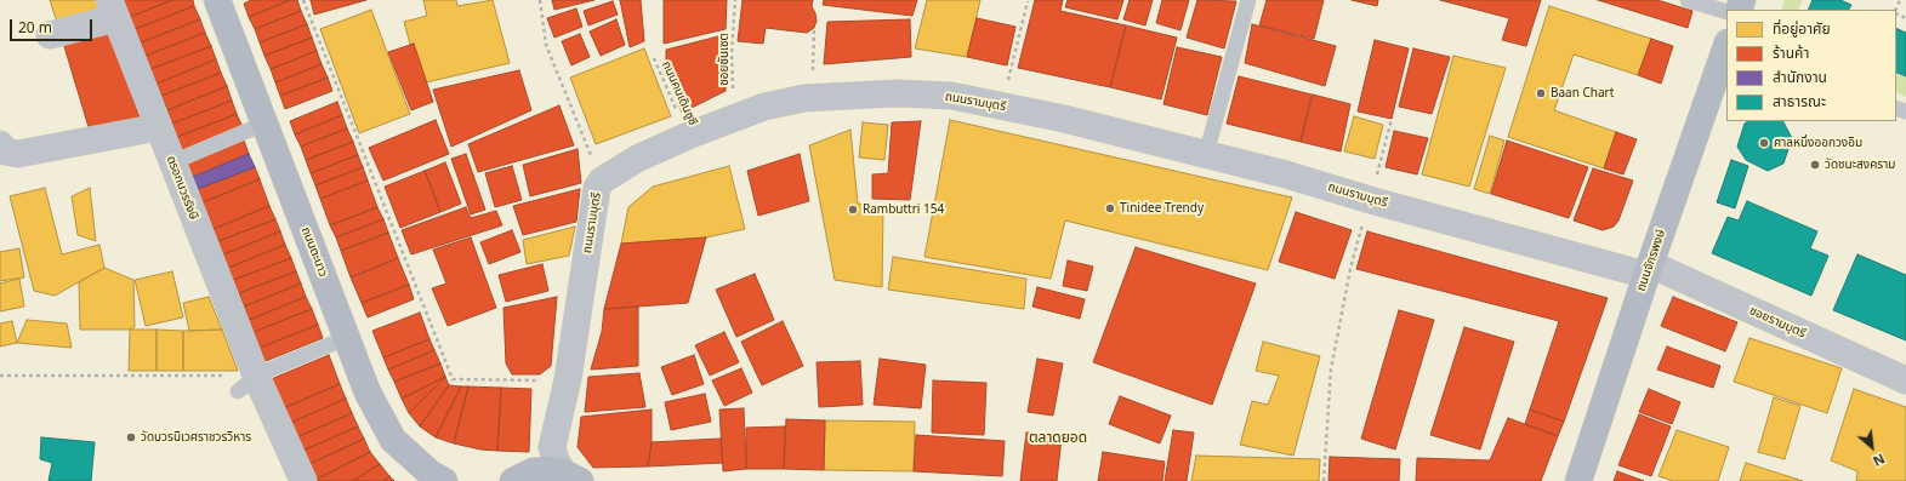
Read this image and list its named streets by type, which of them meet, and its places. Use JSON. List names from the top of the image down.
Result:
{
  "streets": {
    "street": [
      "ถนนรามบุตรี",
      "ตรอกบวรรังษี",
      "ถนนตะนาว",
      "ถนนจักรพงษ์",
      "ซอยรามบุตรี"
    ],
    "path": ["ซอยซันเซต", "ถนนคนเดินซูซี"]
  },
  "crossings": [
    ["ซอยซันเซต", "ถนนรามบุตรี"],
    ["ถนนคนเดินซูซี", "ถนนรามบุตรี"],
    ["ถนนรามบุตรี", "ถนนจักรพงษ์"],
    ["ถนนรามบุตรี", "ซอยรามบุตรี"],
    ["ถนนจักรพงษ์", "ซอยรามบุตรี"]
  ],
  "districts": ["ตลาดยอด"],
  "places": [
    "Baan Chart",
    "ศาลหนึ่งออกวงอิม",
    "วัดชนะสงคราม",
    "Tinidee Trendy",
    "Rambuttri 154",
    "วัดบวรนิเวศราชวรวิหาร"
  ],
  "legend": [
    "ที่อยู่อาศัย",
    "ร้านค้า",
    "สำนักงาน",
    "สาธารณะ"
  ],
  "scale_bar": "20 m",
  "north": "bottom right"
}
